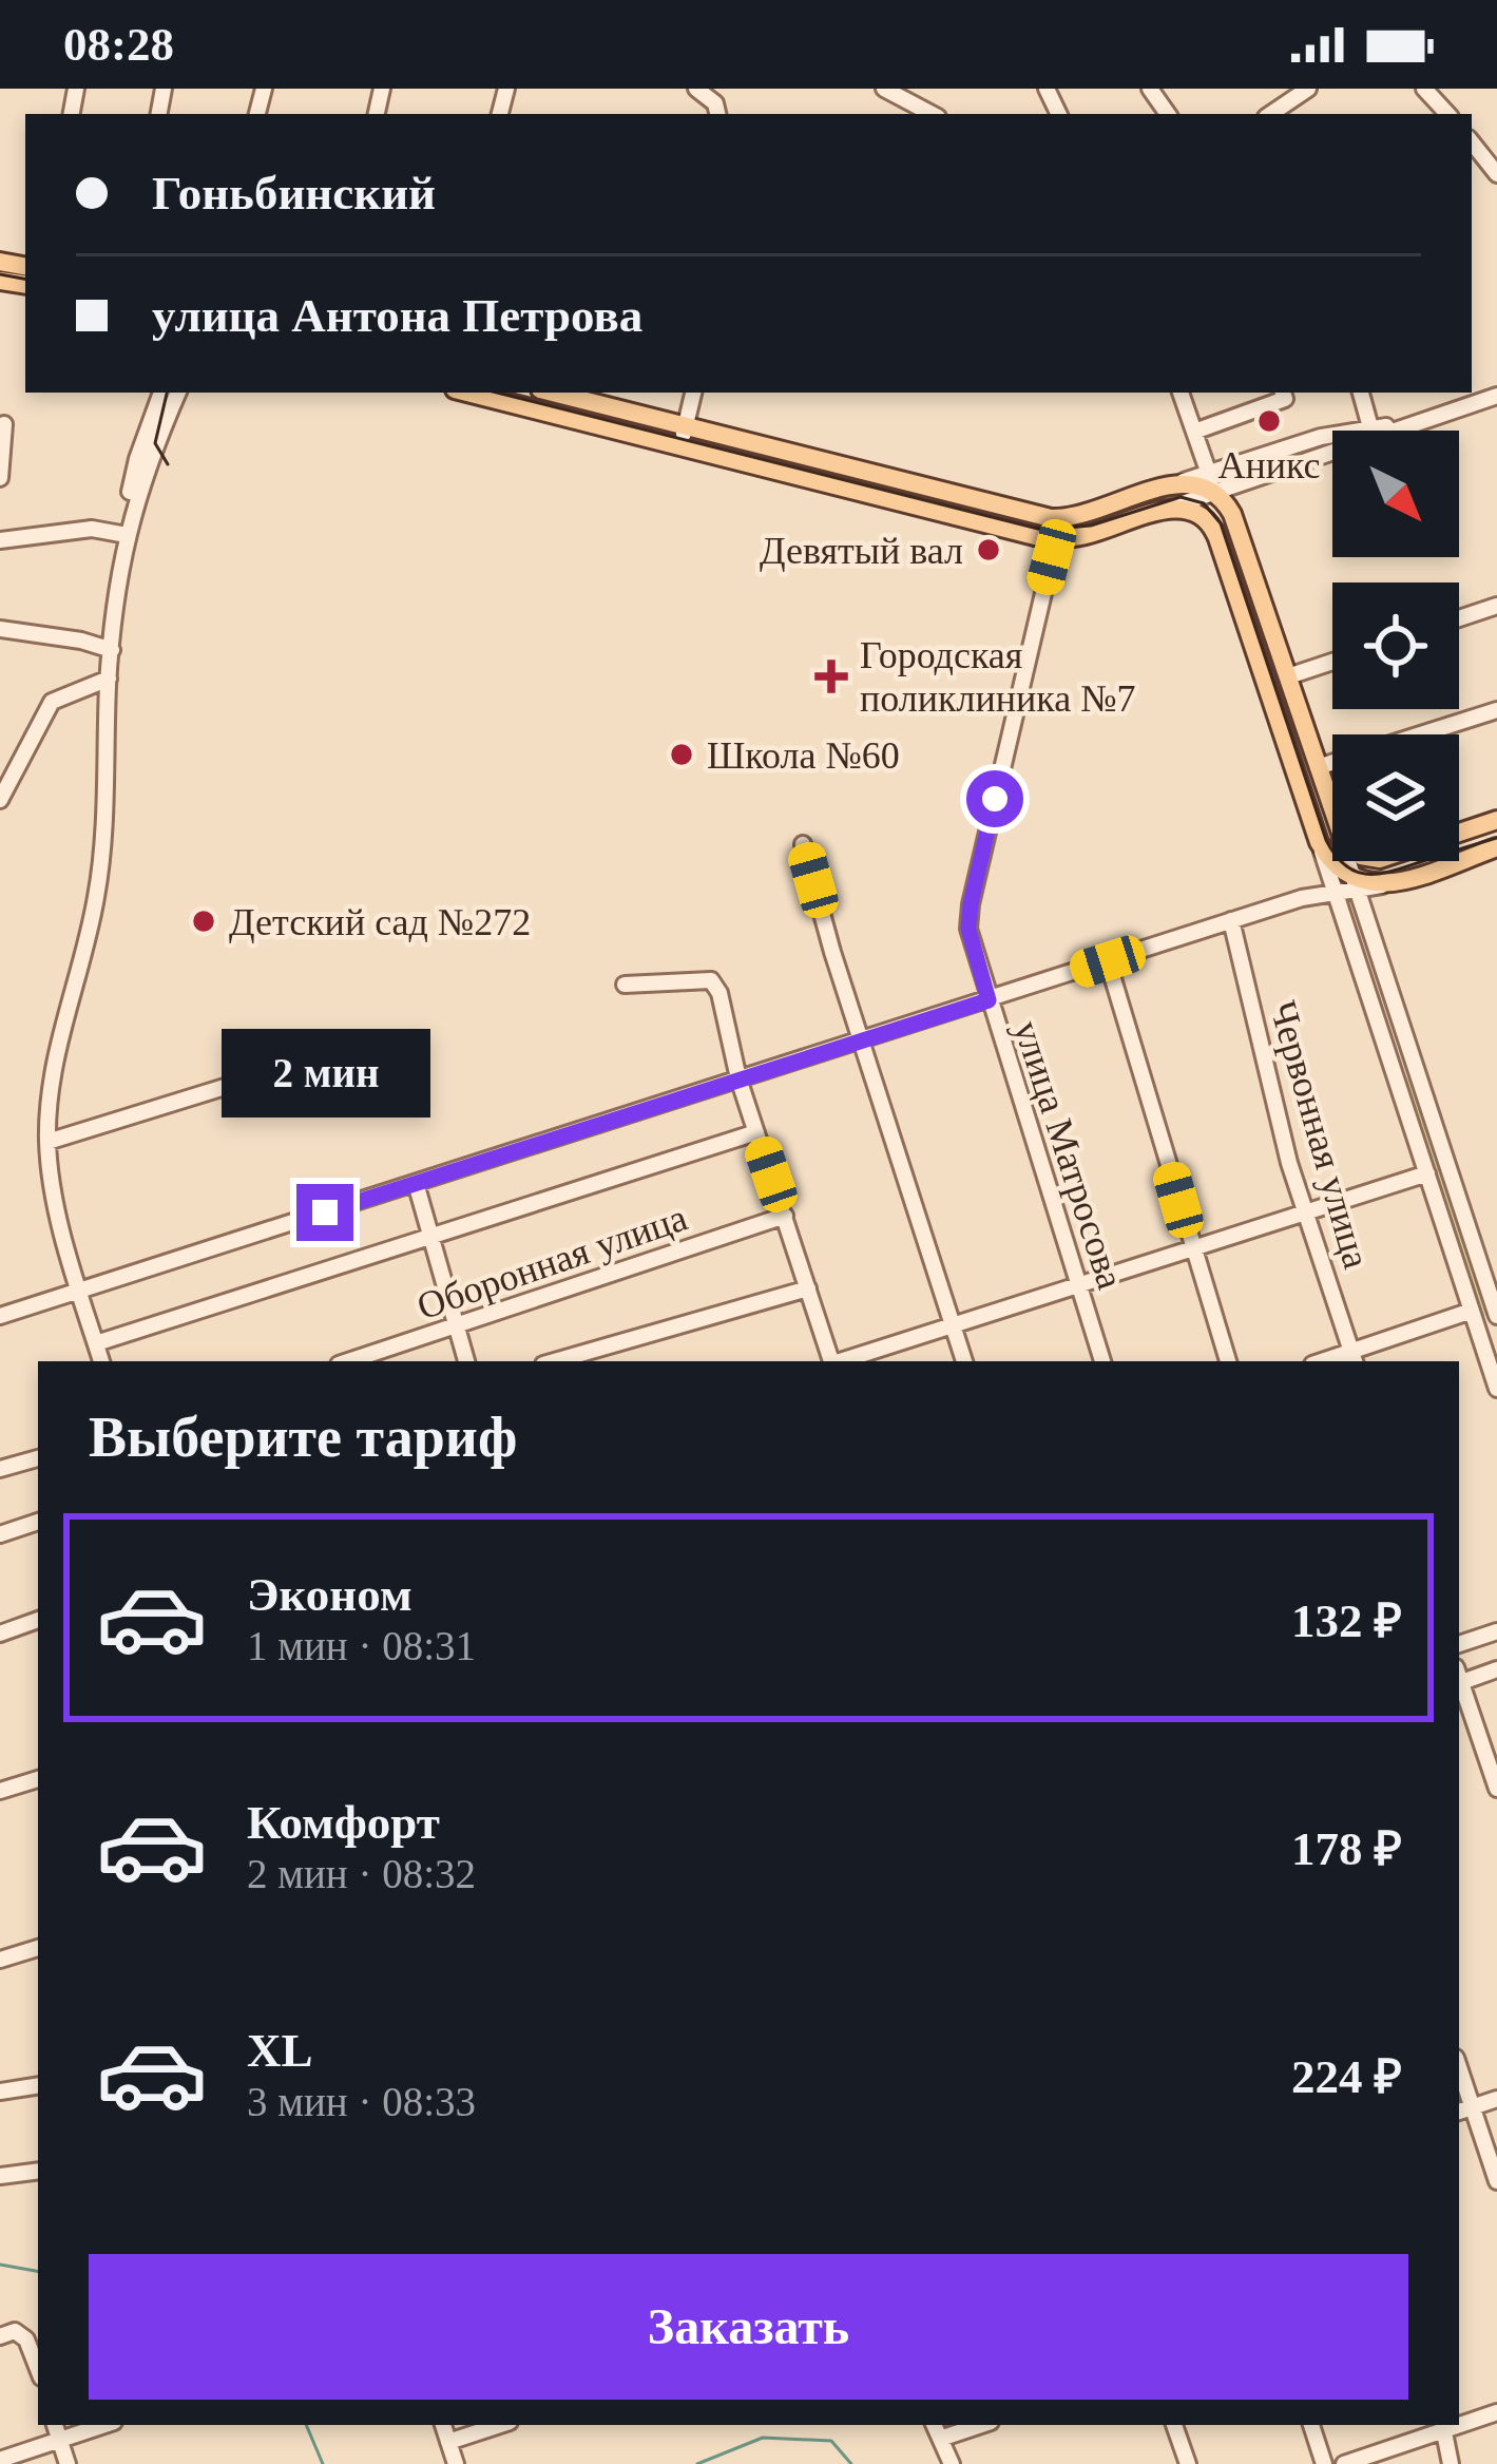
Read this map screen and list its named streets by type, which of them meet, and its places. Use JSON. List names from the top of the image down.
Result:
{
  "streets": {
    "street": ["Червонная улица", "улица Матросова", "Оборонная улица"]
  },
  "places": {
    "other": [
      "Аникс",
      "Девятый вал",
      "Школа №60",
      "Детский сад №272"
    ],
    "health": ["Городская поликлиника №7"]
  },
  "north": "bottom right",
  "page": {
    "status": "08:28",
    "banner": ["Гоньбинский", "улица Антона Петрова"],
    "bubble": "2 мин",
    "heading": "Выберите тариф",
    "list": [
      {
        "name": "Эконом",
        "note": "1 мин · 08:31",
        "value": "132 ₽"
      },
      {
        "name": "Комфорт",
        "note": "2 мин · 08:32",
        "value": "178 ₽"
      },
      {
        "name": "XL",
        "note": "3 мин · 08:33",
        "value": "224 ₽"
      }
    ],
    "buttons": "Заказать"
  }
}
